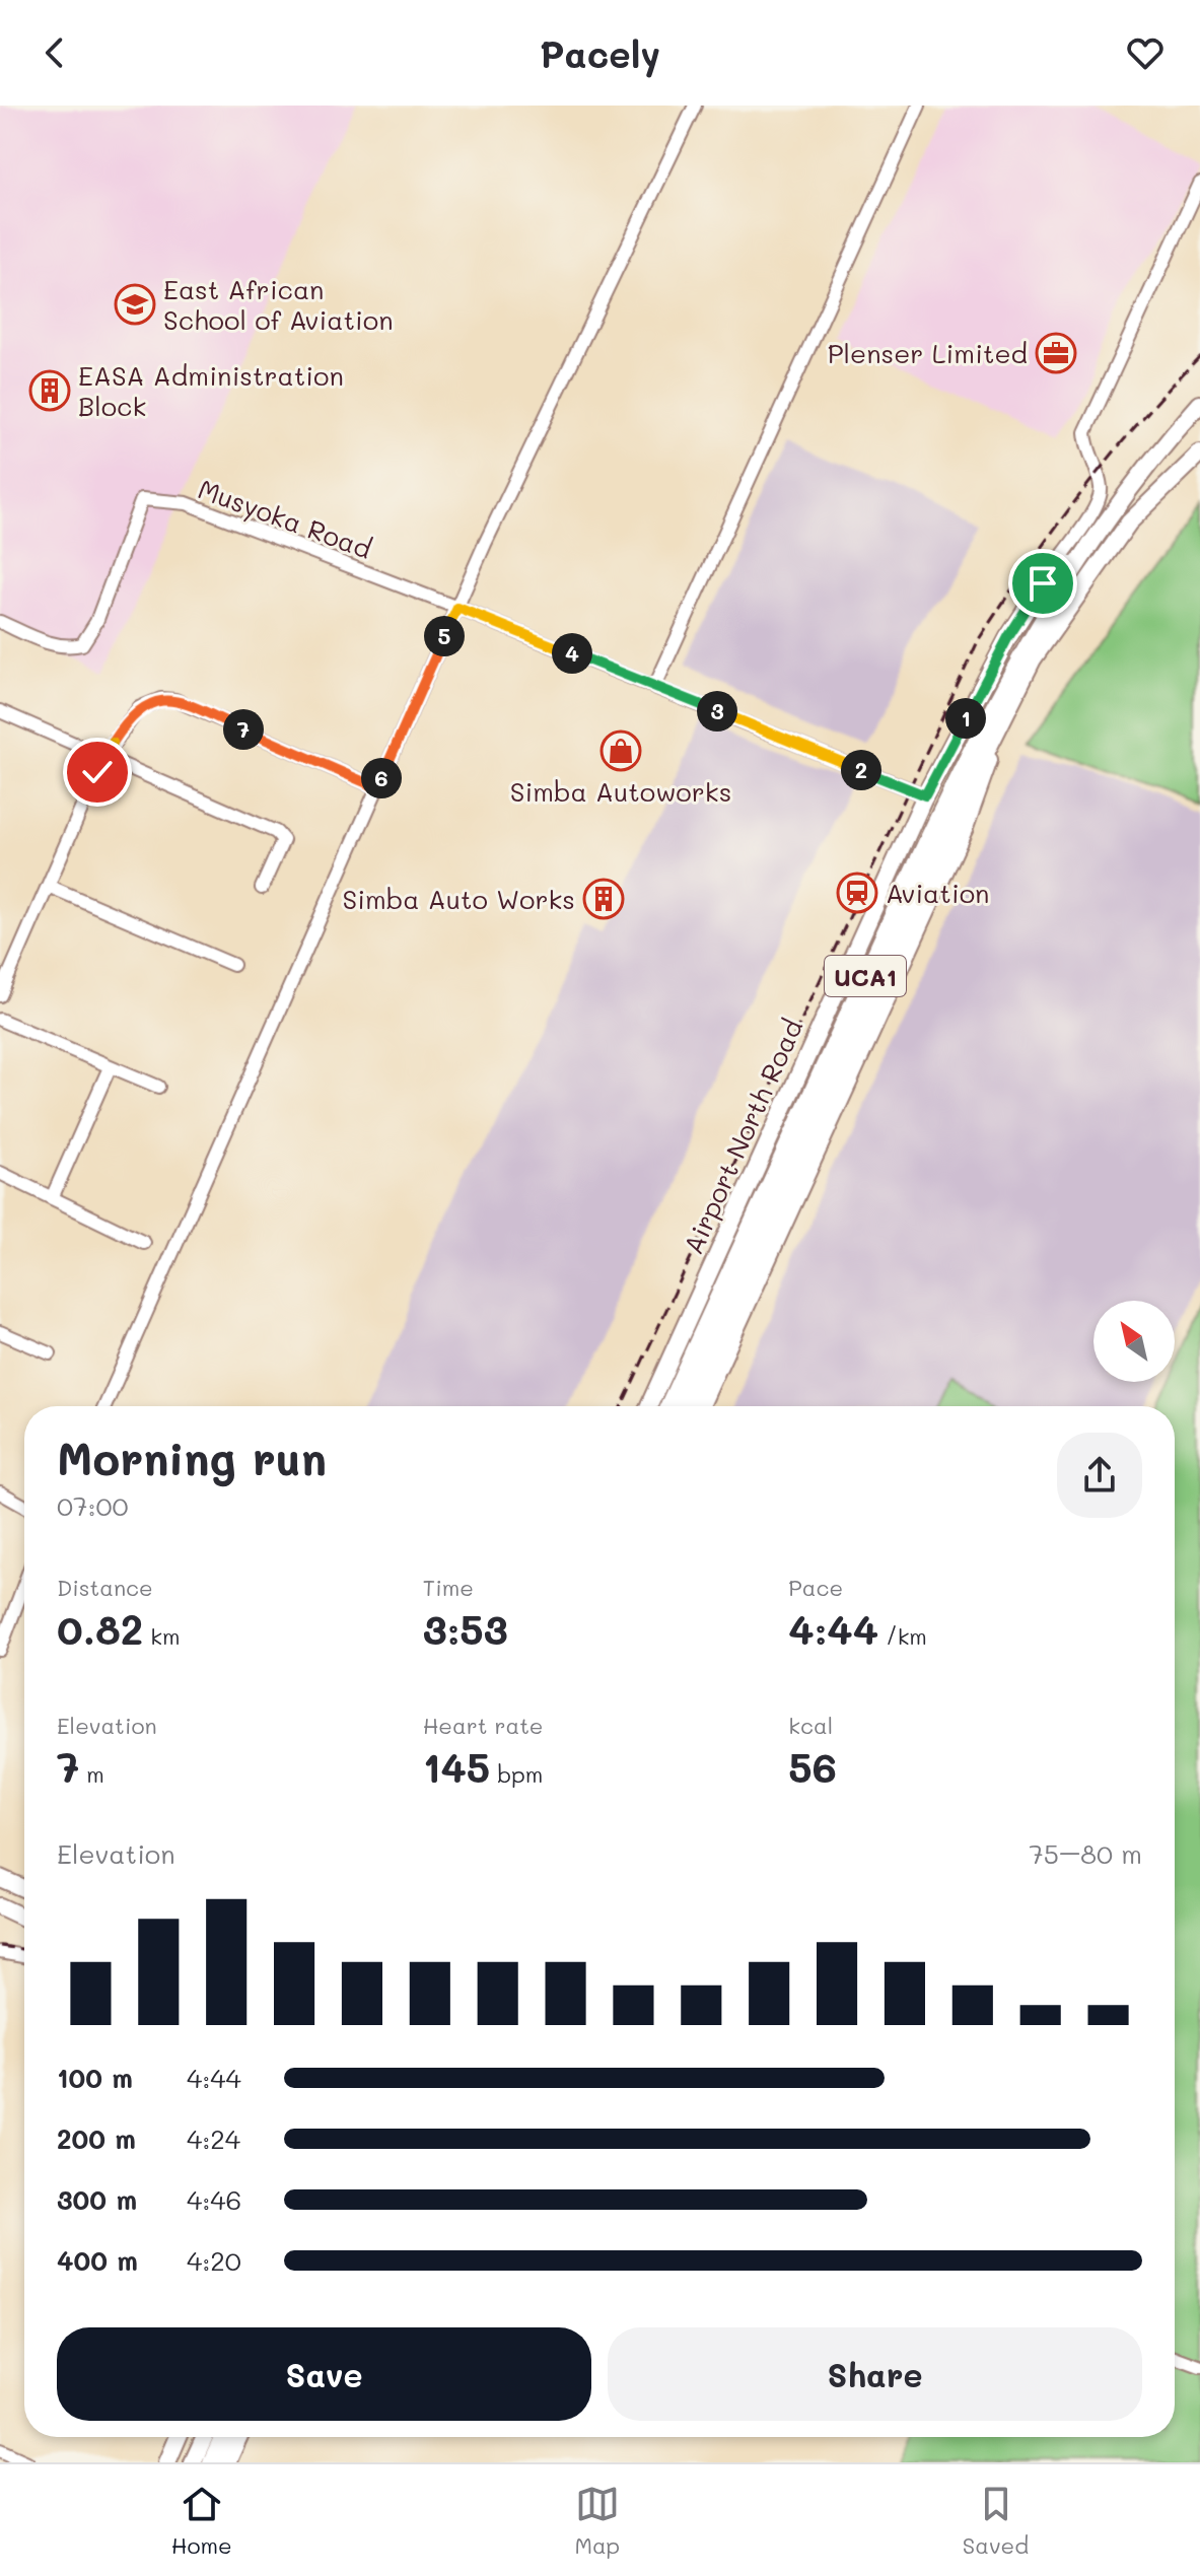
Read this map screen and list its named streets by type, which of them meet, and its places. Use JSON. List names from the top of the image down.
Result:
{
  "streets": {
    "main road": ["UCA1", "Airport North Road"],
    "street": ["Musyoka Road"]
  },
  "places": {
    "school or university": ["East African School of Aviation"],
    "office": ["Plenser Limited"],
    "building": ["EASA Administration Block", "Simba Auto Works"],
    "shop": ["Simba Autoworks"],
    "station": ["Aviation"]
  },
  "north": "top left",
  "page": {
    "header": "Pacely",
    "pins": [
      "5",
      "4",
      "3",
      "1",
      "7",
      "2",
      "6"
    ],
    "heading": ["Morning run", "07:00"],
    "stats": [
      ["Distance", "0.82 km"],
      ["Time", "3:53"],
      ["Pace", "4:44 /km"],
      ["Elevation", "7 m"],
      ["Heart rate", "145 bpm"],
      ["kcal", "56"]
    ],
    "chart": ["Elevation", "75–80 m"],
    "list": [
      {
        "name": "100 m",
        "note": "4:44"
      },
      {
        "name": "200 m",
        "note": "4:24"
      },
      {
        "name": "300 m",
        "note": "4:46"
      },
      {
        "name": "400 m",
        "note": "4:20"
      }
    ],
    "buttons": ["Save", "Share"],
    "tabs": ["Home", "Map", "Saved"]
  }
}
